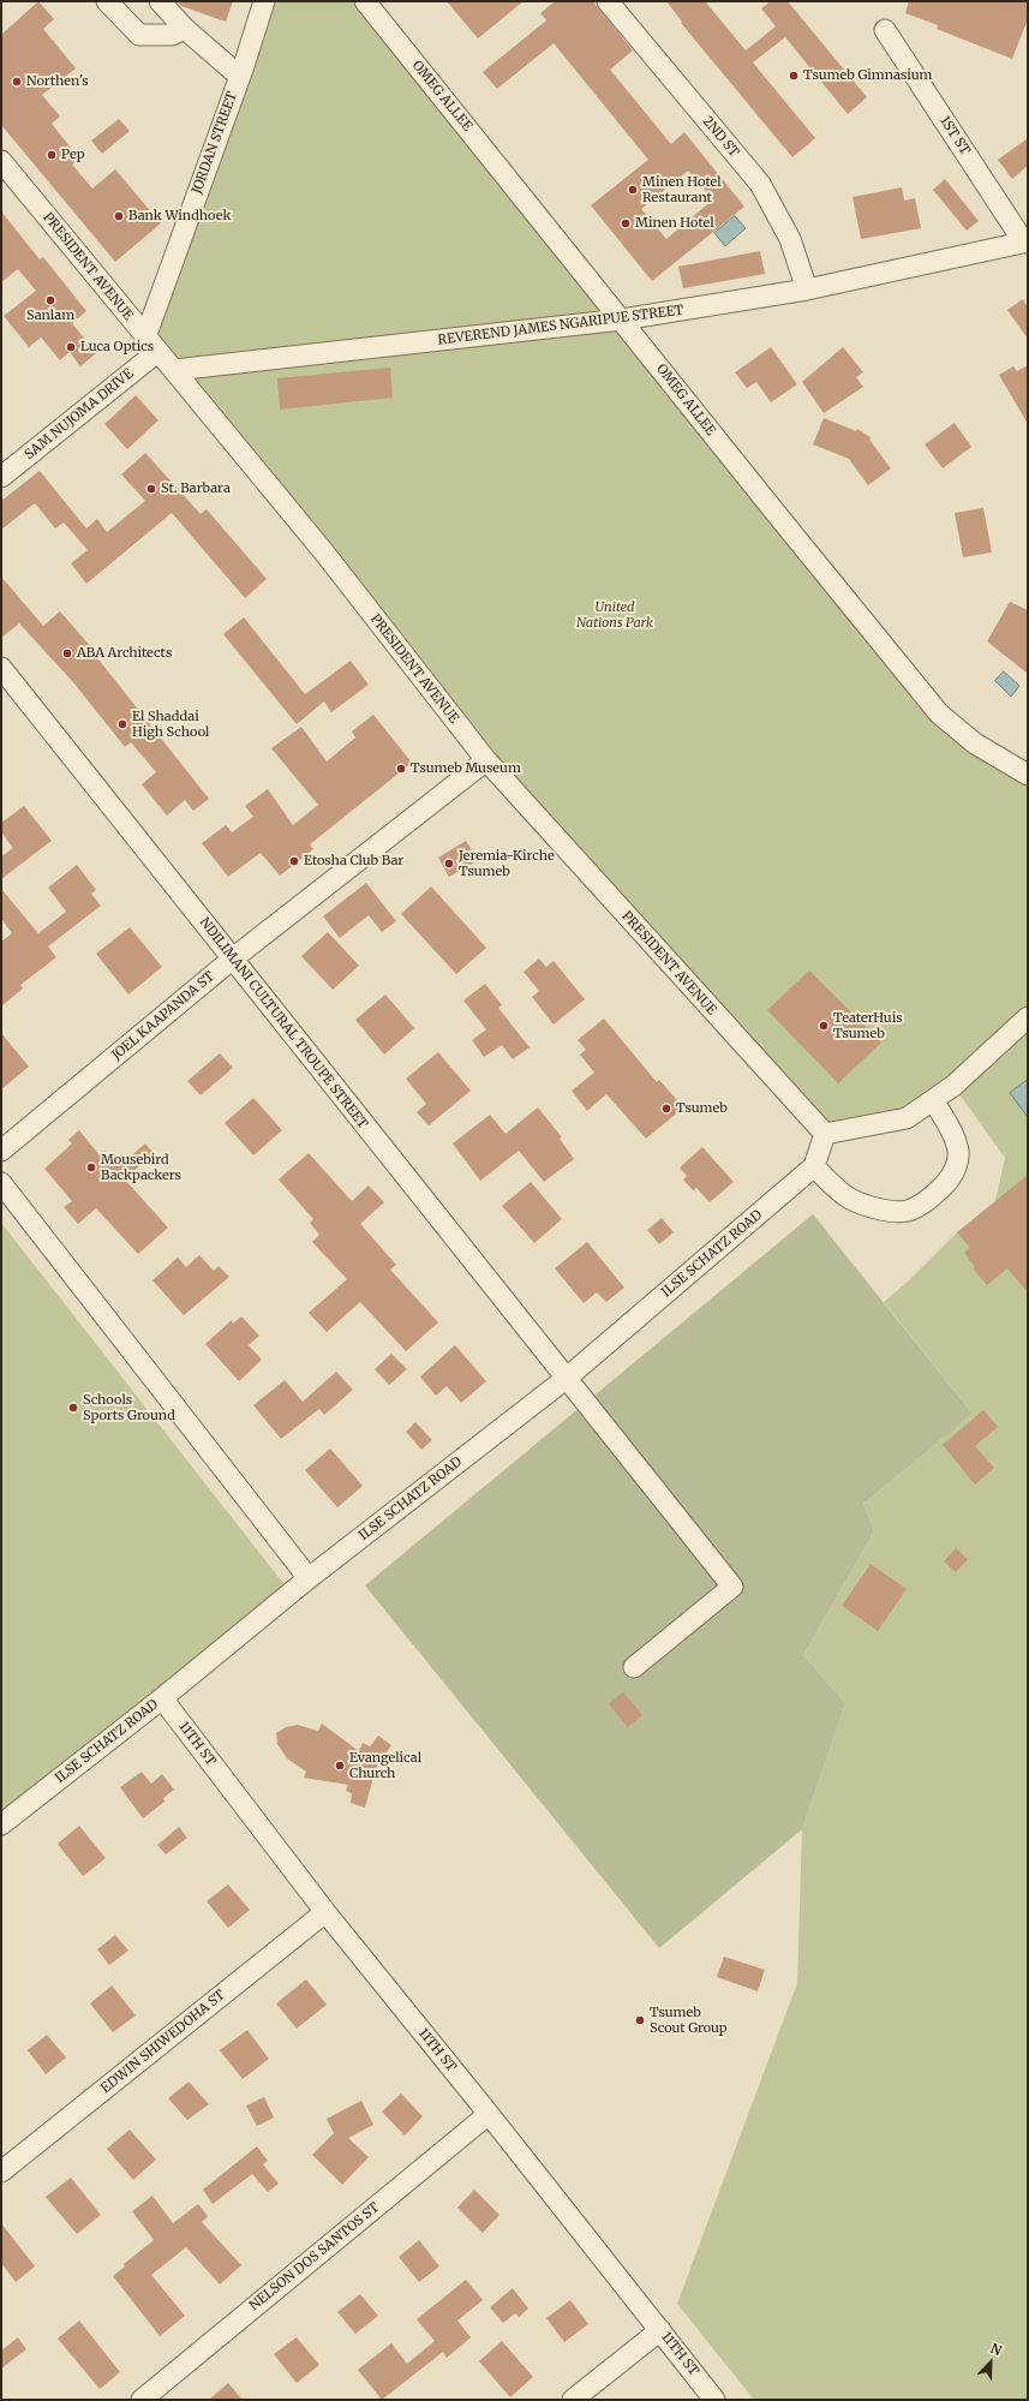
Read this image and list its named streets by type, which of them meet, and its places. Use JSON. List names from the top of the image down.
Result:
{
  "streets": {
    "street": [
      "OMEG ALLEE",
      "1ST ST",
      "2ND ST",
      "JORDAN STREET",
      "PRESIDENT AVENUE",
      "REVEREND JAMES NGARIPUE STREET",
      "SAM NUJOMA DRIVE",
      "JOEL KAAPANDA ST",
      "NDILIMANI CULTURAL TROUPE STREET",
      "ILSE SCHATZ ROAD",
      "11TH ST",
      "EDWIN SHIWEDOHA ST",
      "NELSON DOS SANTOS ST"
    ]
  },
  "crossings": [
    ["OMEG ALLEE", "REVEREND JAMES NGARIPUE STREET"],
    ["1ST ST", "REVEREND JAMES NGARIPUE STREET"],
    ["2ND ST", "REVEREND JAMES NGARIPUE STREET"],
    ["JORDAN STREET", "PRESIDENT AVENUE"],
    ["JORDAN STREET", "SAM NUJOMA DRIVE"],
    ["PRESIDENT AVENUE", "REVEREND JAMES NGARIPUE STREET"],
    ["PRESIDENT AVENUE", "SAM NUJOMA DRIVE"],
    ["PRESIDENT AVENUE", "JOEL KAAPANDA ST"],
    ["JOEL KAAPANDA ST", "NDILIMANI CULTURAL TROUPE STREET"],
    ["NDILIMANI CULTURAL TROUPE STREET", "ILSE SCHATZ ROAD"],
    ["ILSE SCHATZ ROAD", "11TH ST"],
    ["11TH ST", "EDWIN SHIWEDOHA ST"],
    ["11TH ST", "NELSON DOS SANTOS ST"]
  ],
  "parks": ["United Nations Park"],
  "places": [
    "Tsumeb Gimnasium",
    "Northen's",
    "Pep",
    "Minen Hotel Restaurant",
    "Bank Windhoek",
    "Minen Hotel",
    "Sanlam",
    "Luca Optics",
    "St. Barbara",
    "ABA Architects",
    "El Shaddai High School",
    "Tsumeb Museum",
    "Etosha Club Bar",
    "Jeremia-Kirche Tsumeb",
    "TeaterHuis Tsumeb",
    "Tsumeb",
    "Mousebird Backpackers",
    "Schools Sports Ground",
    "Evangelical Church",
    "Tsumeb Scout Group"
  ],
  "north": "top right"
}
